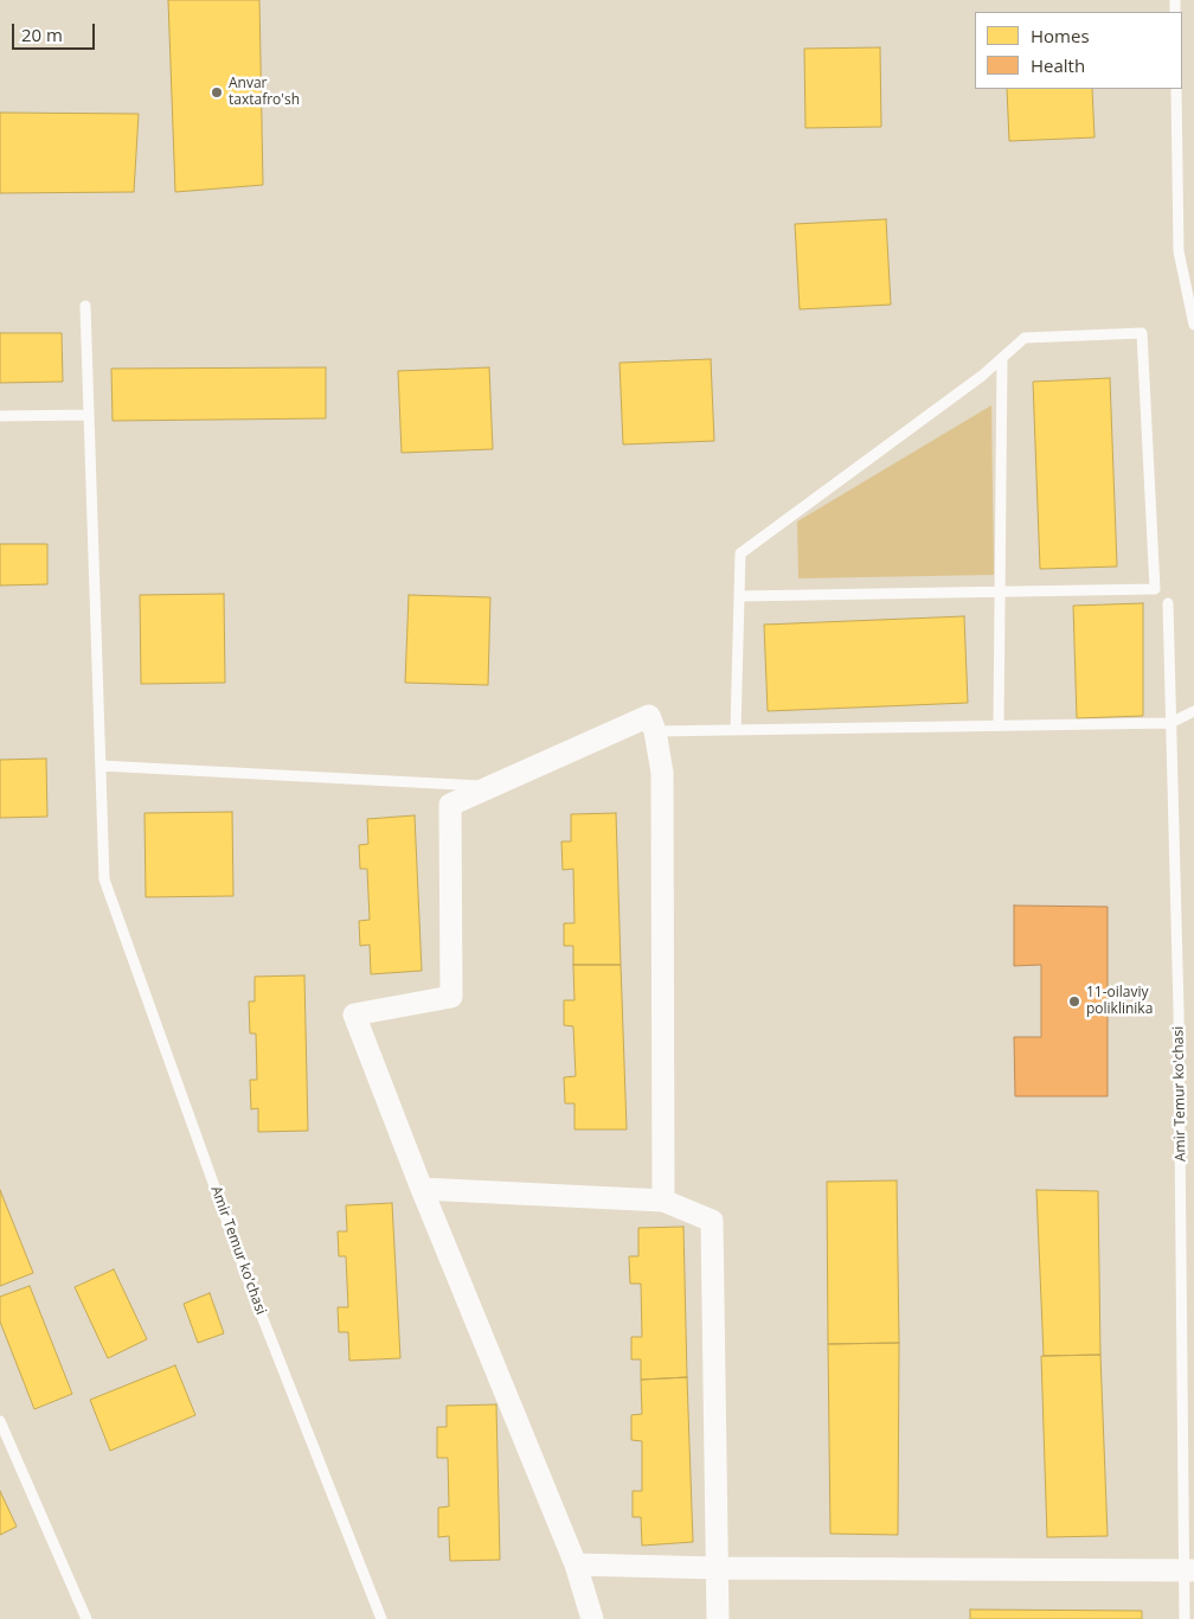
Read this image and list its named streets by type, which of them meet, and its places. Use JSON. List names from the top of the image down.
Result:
{
  "streets": {
    "lane": ["Amir Temur ko'chasi"]
  },
  "places": ["Anvar taxtafro'sh", "11-oilaviy poliklinika"],
  "legend": ["Homes", "Health"],
  "scale_bar": "20 m"
}
